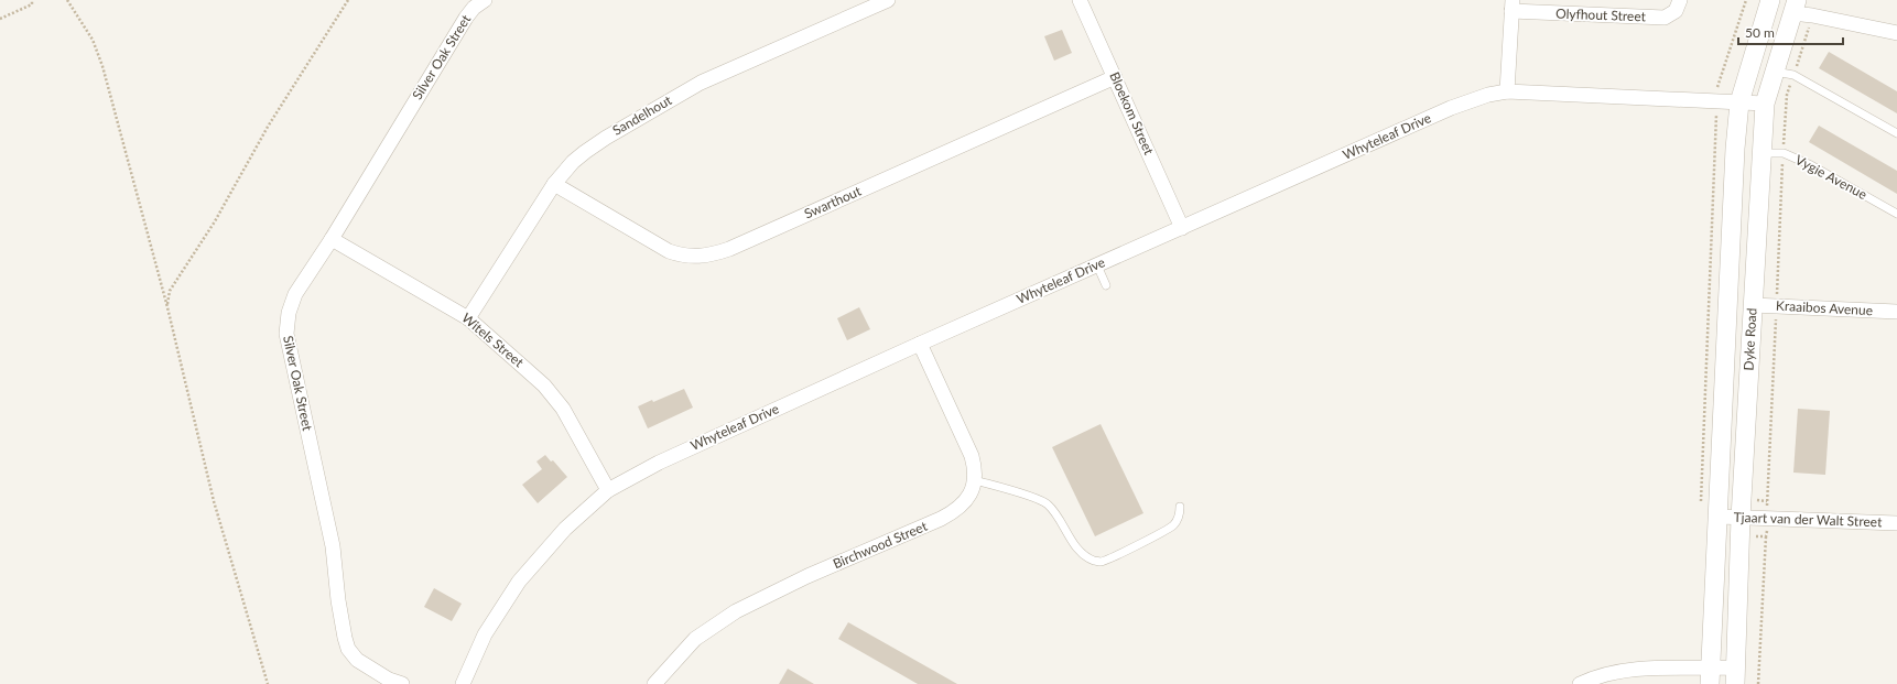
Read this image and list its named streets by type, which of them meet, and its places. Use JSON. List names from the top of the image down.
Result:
{
  "streets": {
    "street": [
      "Olyfhout Street",
      "Silver Oak Street",
      "Bloekom Street",
      "Sandelhout",
      "Whyteleaf Drive",
      "Swarthout",
      "Kraaibos Avenue",
      "Dyke Road",
      "Witels Street",
      "Tjaart van der Walt Street",
      "Birchwood Street"
    ],
    "lane": ["Vygie Avenue"]
  },
  "crossings": [
    ["Silver Oak Street", "Witels Street"],
    ["Bloekom Street", "Whyteleaf Drive"],
    ["Bloekom Street", "Swarthout"],
    ["Sandelhout", "Swarthout"],
    ["Sandelhout", "Witels Street"],
    ["Whyteleaf Drive", "Dyke Road"],
    ["Whyteleaf Drive", "Witels Street"],
    ["Whyteleaf Drive", "Birchwood Street"],
    ["Vygie Avenue", "Dyke Road"],
    ["Kraaibos Avenue", "Dyke Road"],
    ["Dyke Road", "Tjaart van der Walt Street"]
  ],
  "scale_bar": "50 m"
}
